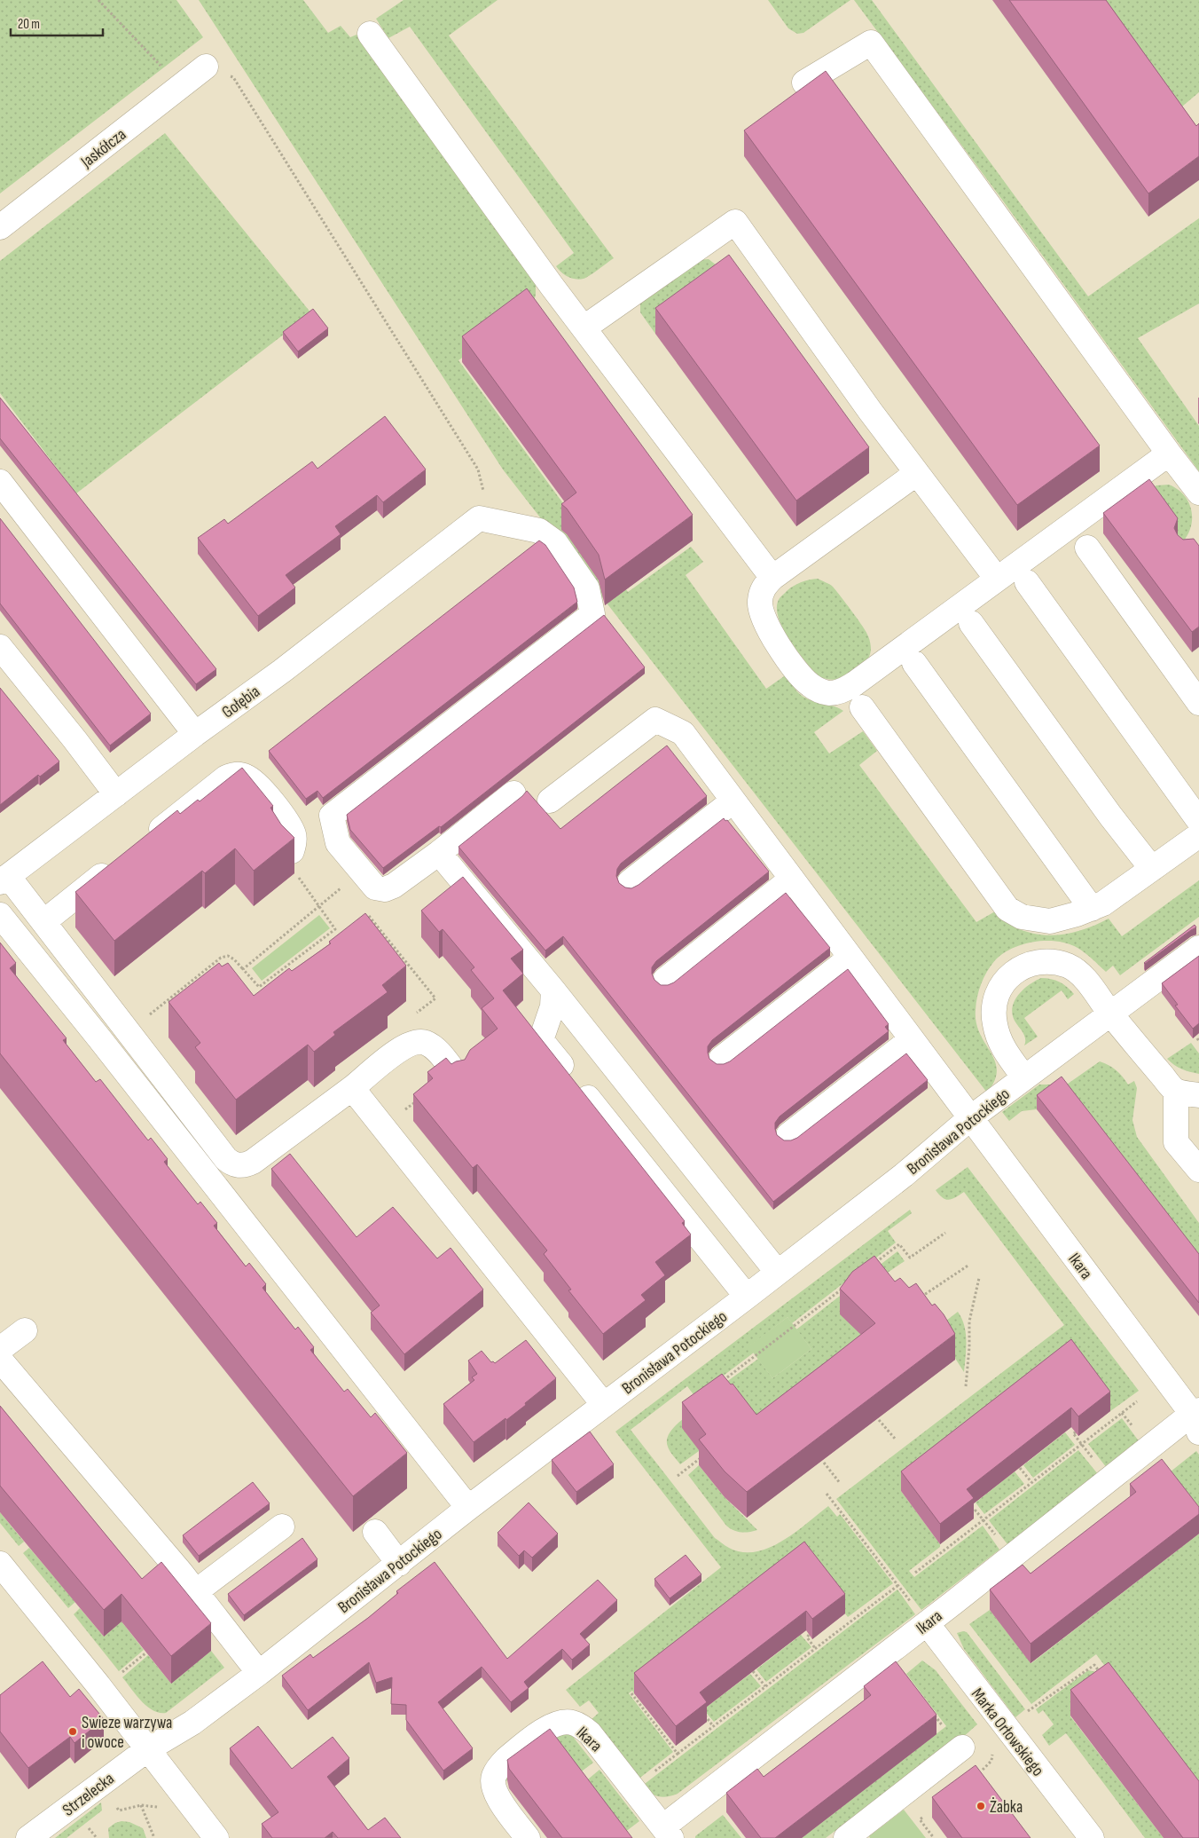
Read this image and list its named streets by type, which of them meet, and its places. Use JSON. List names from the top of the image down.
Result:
{
  "streets": {
    "street": [
      "Jaskółcza",
      "Gołębia",
      "Bronisława Potockiego",
      "Ikara",
      "Marka Orłowskiego",
      "Strzelecka"
    ]
  },
  "crossings": [
    ["Bronisława Potockiego", "Ikara"],
    ["Bronisława Potockiego", "Strzelecka"],
    ["Ikara", "Marka Orłowskiego"]
  ],
  "places": ["Swieze warzywa i owoce", "Żabka"],
  "scale_bar": "20 m"
}
